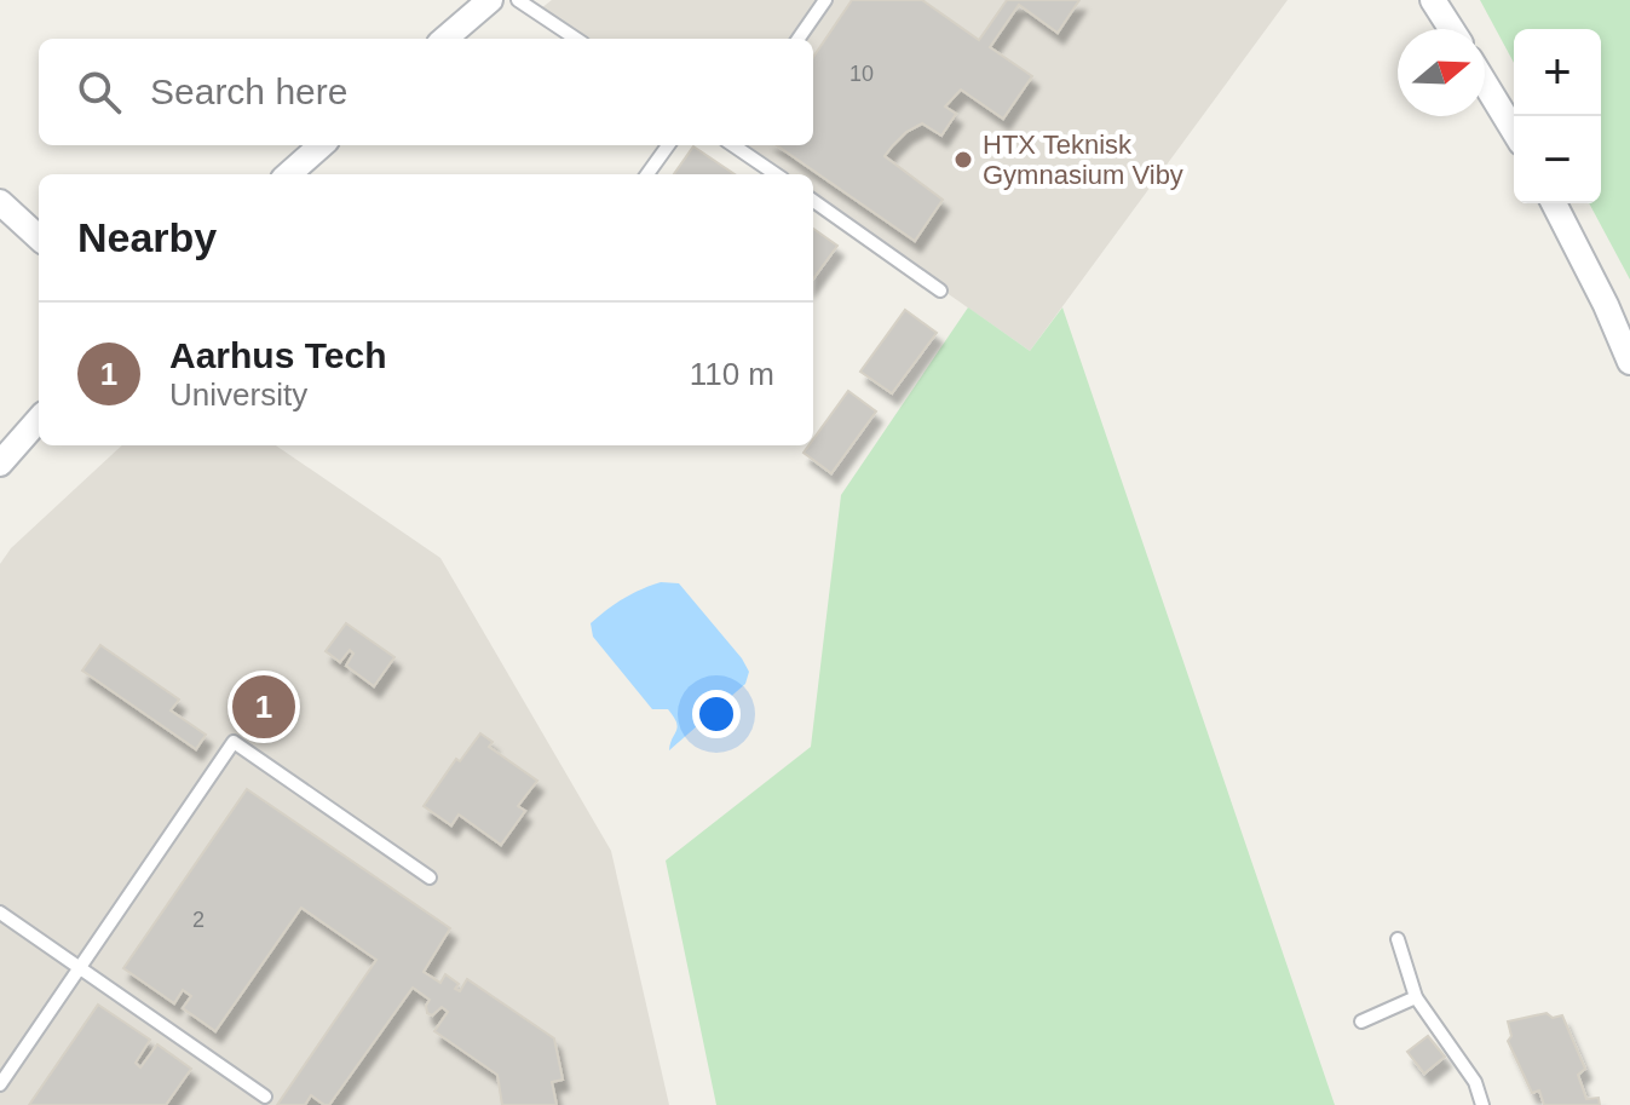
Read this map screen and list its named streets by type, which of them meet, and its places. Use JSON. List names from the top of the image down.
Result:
{
  "places": ["HTX Teknisk Gymnasium Viby"],
  "house_numbers": ["10", "2"],
  "north": "right",
  "page": {
    "map_buttons": ["+", "−"],
    "search": "Search here",
    "heading": "Nearby",
    "list": [
      {
        "mark": "1",
        "name": "Aarhus Tech",
        "note": "University",
        "value": "110 m"
      }
    ],
    "pins": "1"
  }
}
